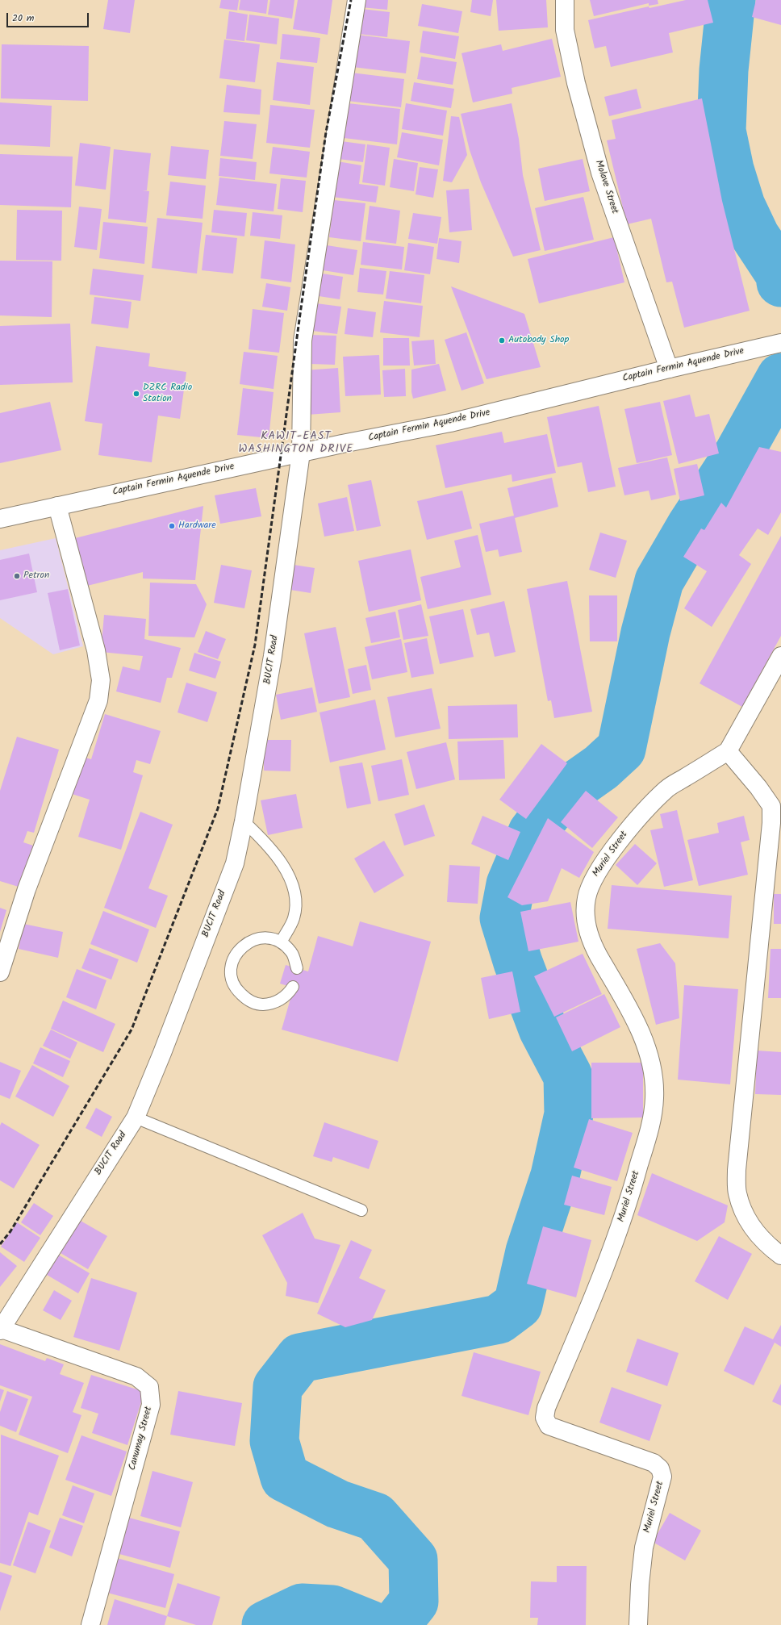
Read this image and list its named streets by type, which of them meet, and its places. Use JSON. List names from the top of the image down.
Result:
{
  "streets": {
    "street": [
      "Molave Street",
      "Captain Fermin Aquende Drive",
      "BUCIT Road",
      "Muriel Street",
      "Canumay Street"
    ]
  },
  "crossings": [
    ["Molave Street", "Captain Fermin Aquende Drive"],
    ["Captain Fermin Aquende Drive", "BUCIT Road"],
    ["BUCIT Road", "Canumay Street"]
  ],
  "districts": ["KAWIT-EAST WASHINGTON DRIVE"],
  "places": [
    "Autobody Shop",
    "DZRC Radio Station",
    "Hardware",
    "Petron"
  ],
  "scale_bar": "20 m"
}
